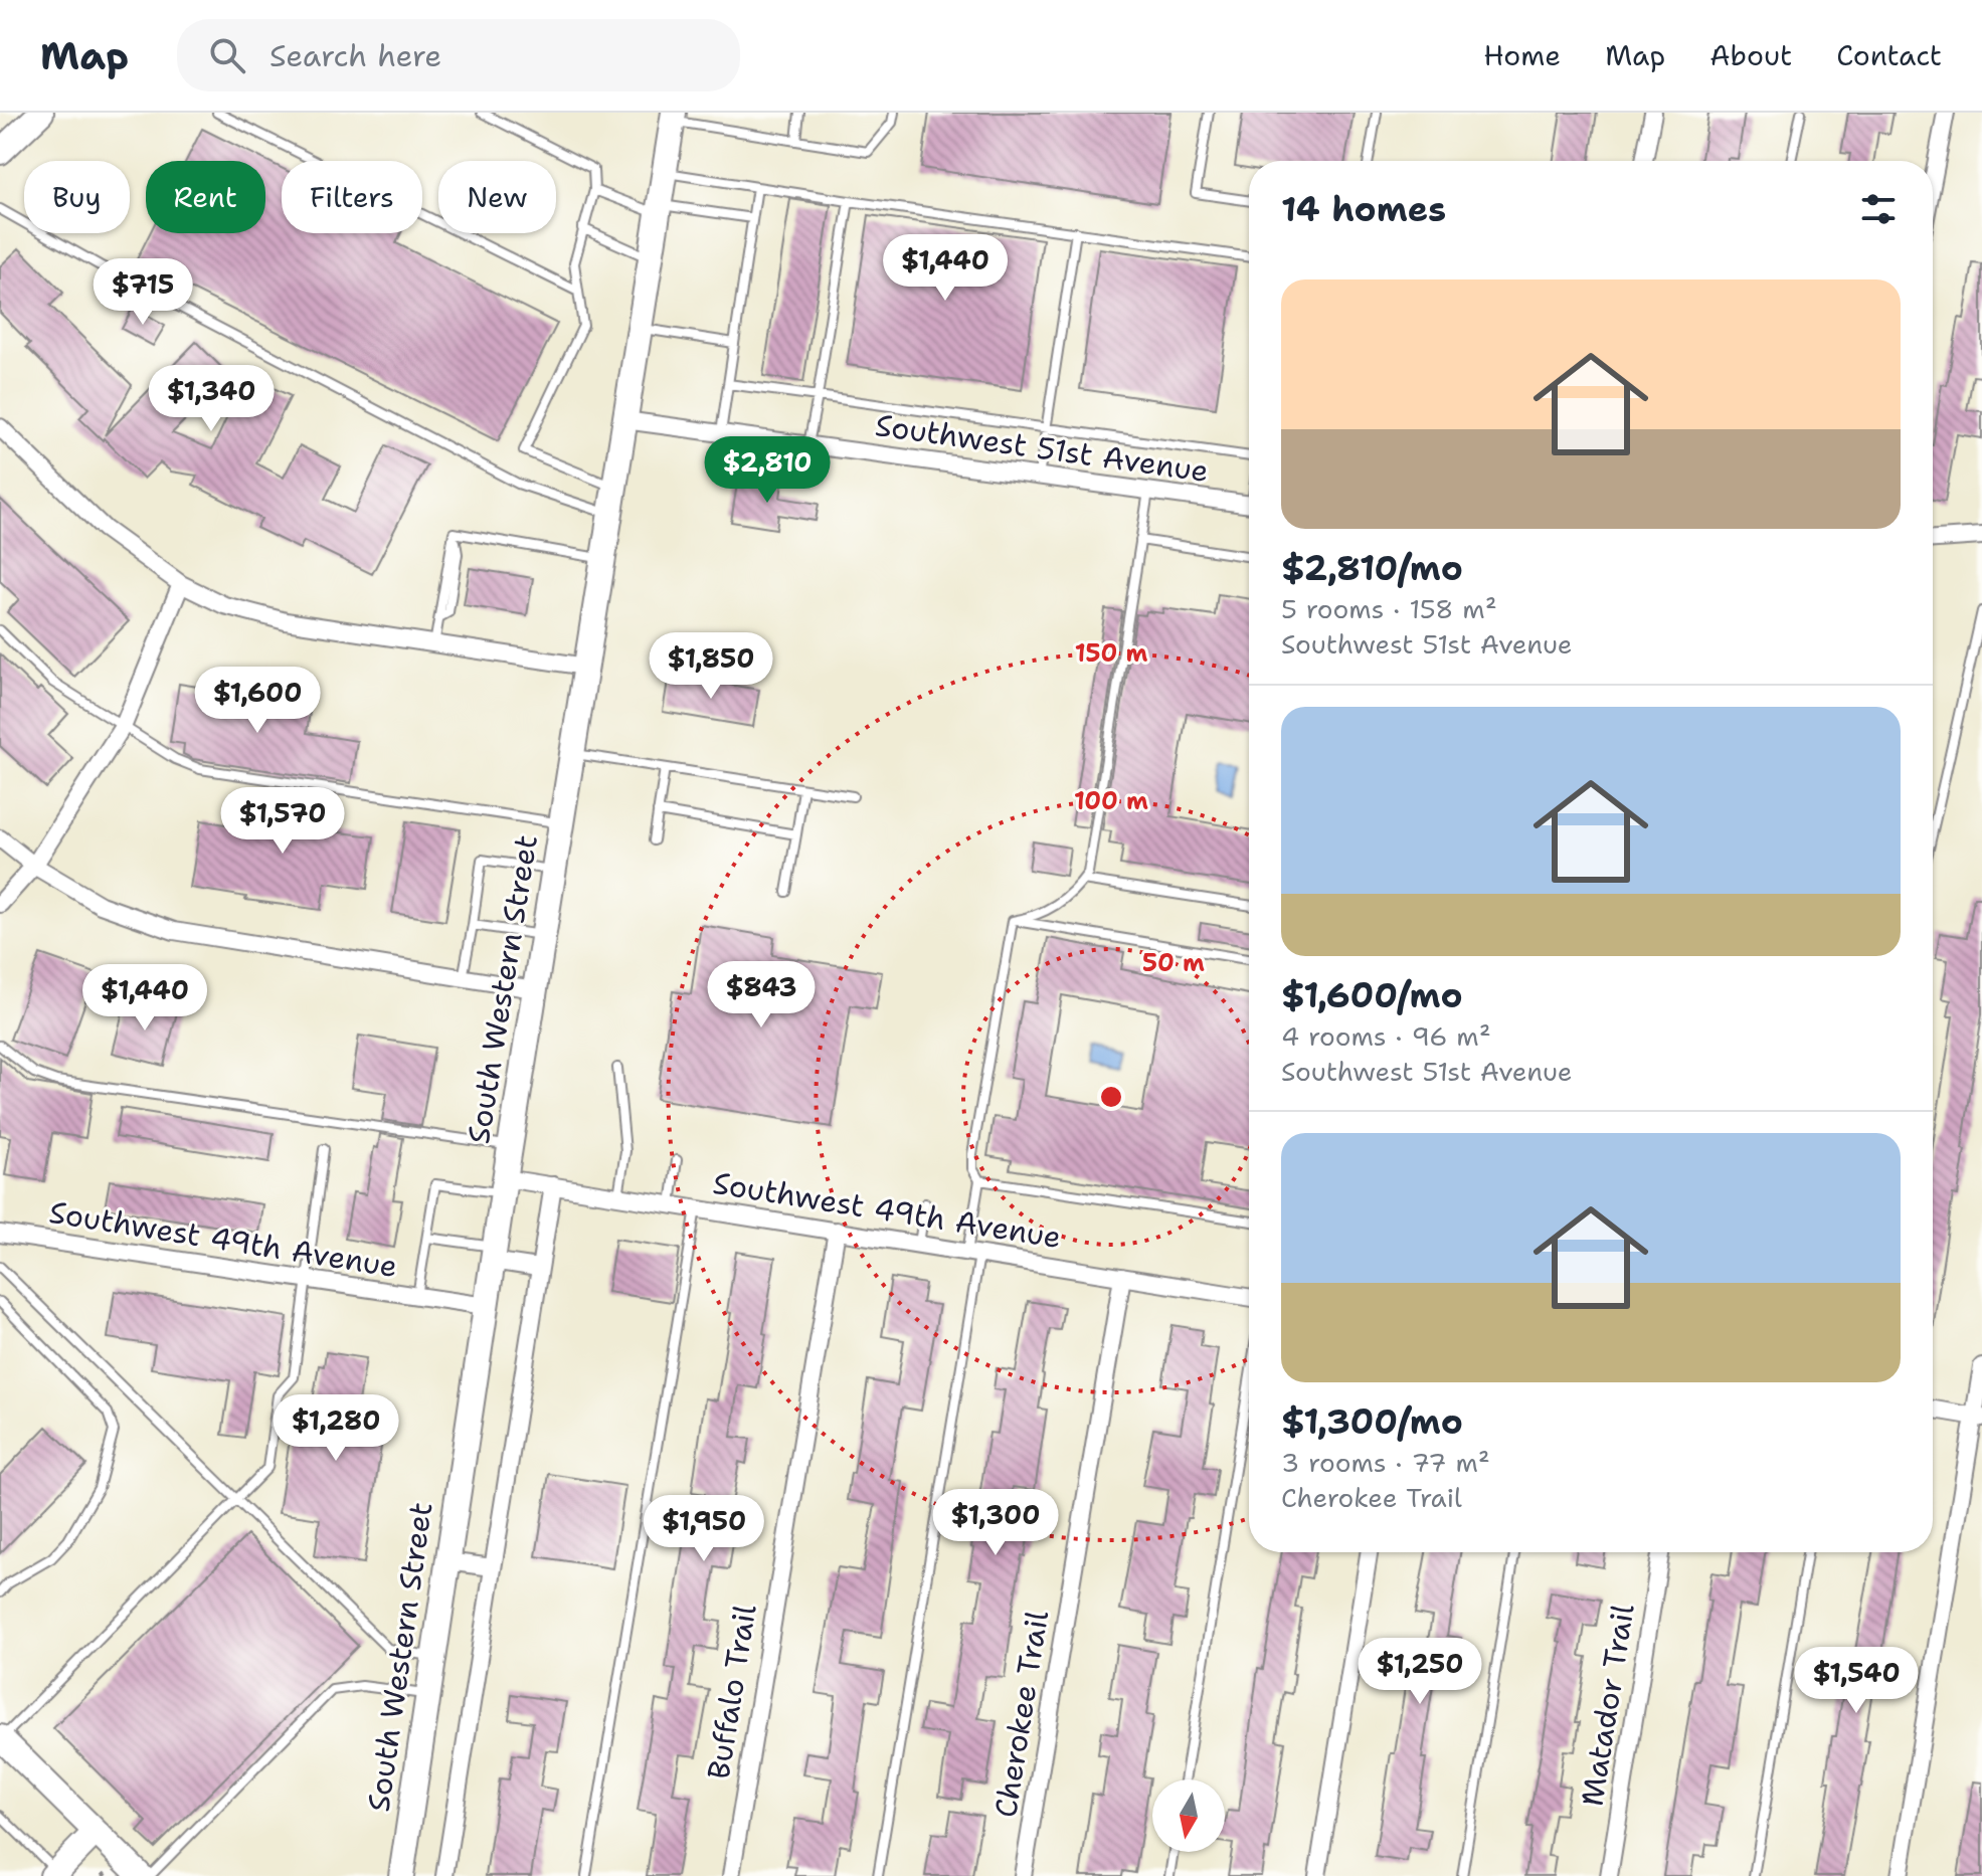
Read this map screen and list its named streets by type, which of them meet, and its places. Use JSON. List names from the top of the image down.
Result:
{
  "streets": {
    "main road": ["South Western Street"],
    "street": [
      "Southwest 51st Avenue",
      "Southwest 49th Avenue",
      "Buffalo Trail",
      "Matador Trail",
      "Cherokee Trail"
    ]
  },
  "crossings": [
    ["Southwest 51st Avenue", "South Western Street"],
    ["South Western Street", "Southwest 49th Avenue"],
    ["Southwest 49th Avenue", "Buffalo Trail"],
    ["Southwest 49th Avenue", "Cherokee Trail"]
  ],
  "north": "bottom",
  "page": {
    "header": "Map",
    "search": "Search here",
    "nav": [
      "Home",
      "Map",
      "About",
      "Contact"
    ],
    "chip": [
      "Buy",
      "Rent",
      "Filters",
      "New"
    ],
    "heading": "14 homes",
    "price": [
      "$1,440",
      "$715",
      "$1,340",
      "$2,810",
      "$1,850",
      "$1,600",
      "$1,570",
      "$843",
      "$1,440",
      "$1,280",
      "$1,300",
      "$1,950",
      "$1,250",
      "$1,540"
    ],
    "list": [
      {
        "name": "$2,810/mo",
        "note": "5 rooms · 158 m² · Southwest 51st Avenue"
      },
      {
        "name": "$1,600/mo",
        "note": "4 rooms · 96 m² · Southwest 51st Avenue"
      },
      {
        "name": "$1,300/mo",
        "note": "3 rooms · 77 m² · Cherokee Trail"
      }
    ]
  },
  "rings": ["150 m", "100 m", "50 m"]
}
